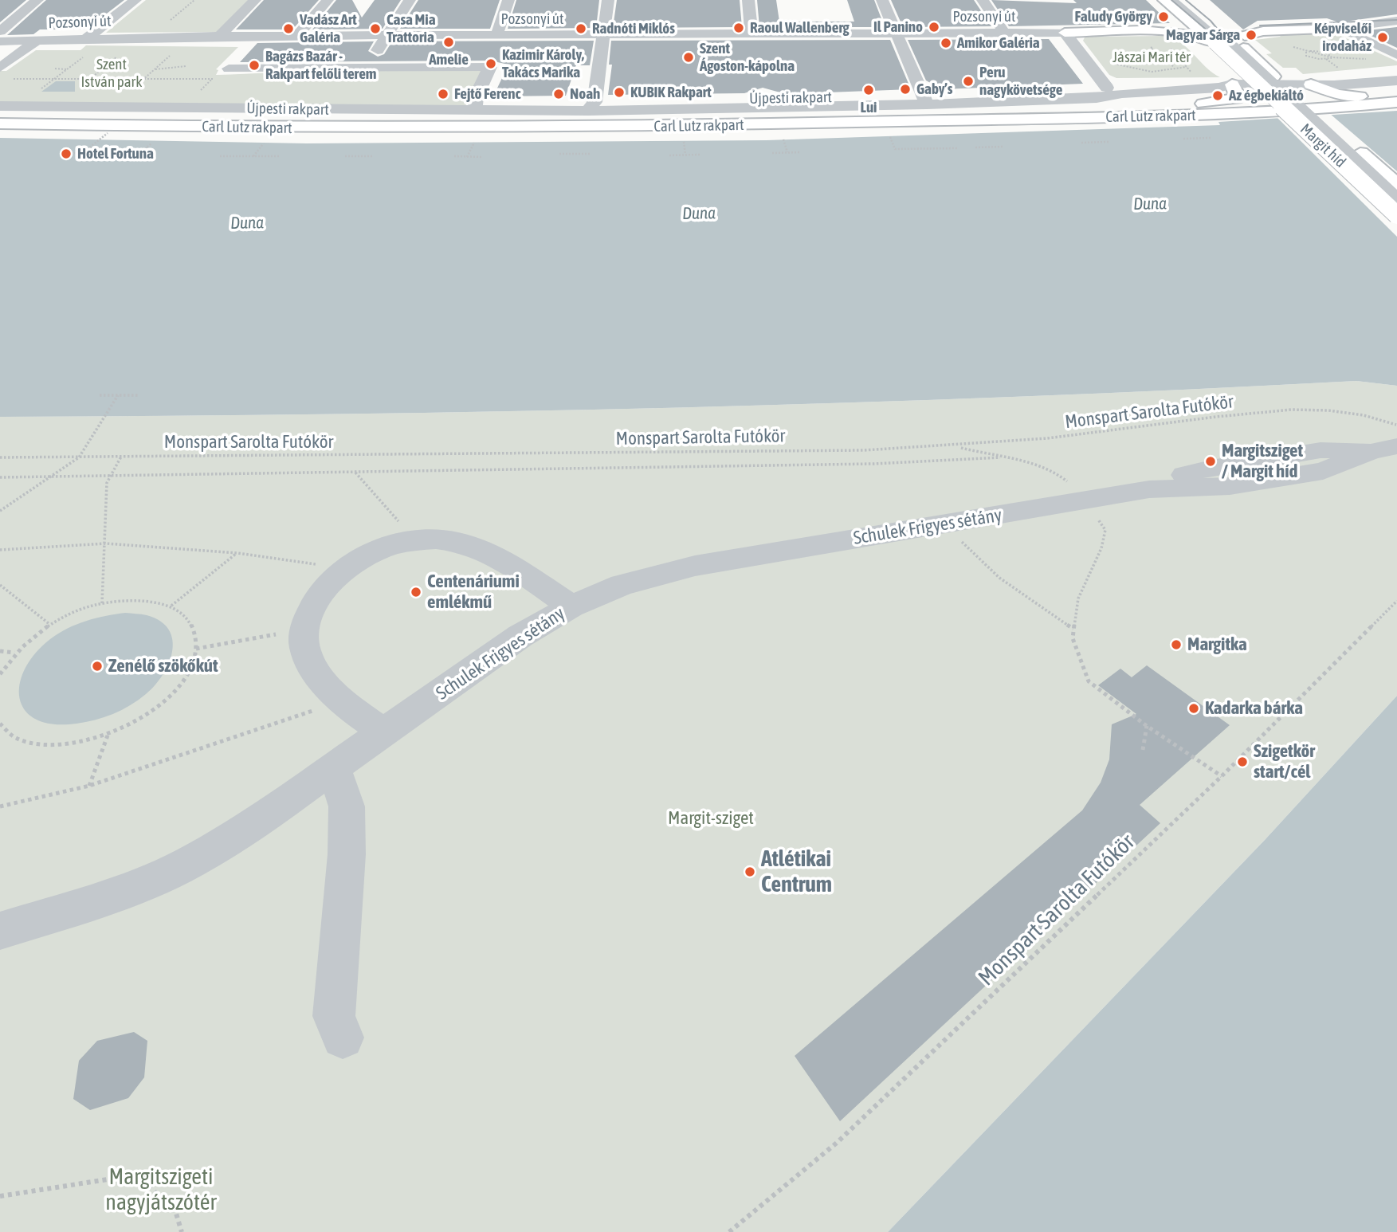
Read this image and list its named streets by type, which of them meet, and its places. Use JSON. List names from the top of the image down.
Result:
{
  "streets": {
    "main road": ["Carl Lutz rakpart", "Margit híd"],
    "street": ["Pozsonyi út", "Újpesti rakpart", "Schulek Frigyes sétány"],
    "path": ["Monspart Sarolta Futókör"]
  },
  "water": ["Duna"],
  "parks": [
    "Jászai Mari tér",
    "Szent István park",
    "Margit-sziget",
    "Margitszigeti nagyjátszótér"
  ],
  "places": [
    "Faludy György",
    "Il Panino",
    "Raoul Wallenberg",
    "Vadász Art Galéria",
    "Casa Mia Trattoria",
    "Radnóti Miklós",
    "Magyar Sárga",
    "Képviselői irodaház",
    "Amelie",
    "Amikor Galéria",
    "Szent Ágoston-kápolna",
    "Kazimir Károly, Takács Marika",
    "Bagázs Bazár - Rakpart felőli terem",
    "Peru nagykövetsége",
    "Gaby’s",
    "Lui",
    "KUBIK Rakpart",
    "Fejtő Ferenc",
    "Noah",
    "Az égbekiáltó",
    "Hotel Fortuna",
    "Margitsziget / Margit híd",
    "Centenáriumi emlékmű",
    "Margitka",
    "Zenélő szökőkút",
    "Kadarka bárka",
    "Szigetkör start/cél",
    "Atlétikai Centrum"
  ]
}
